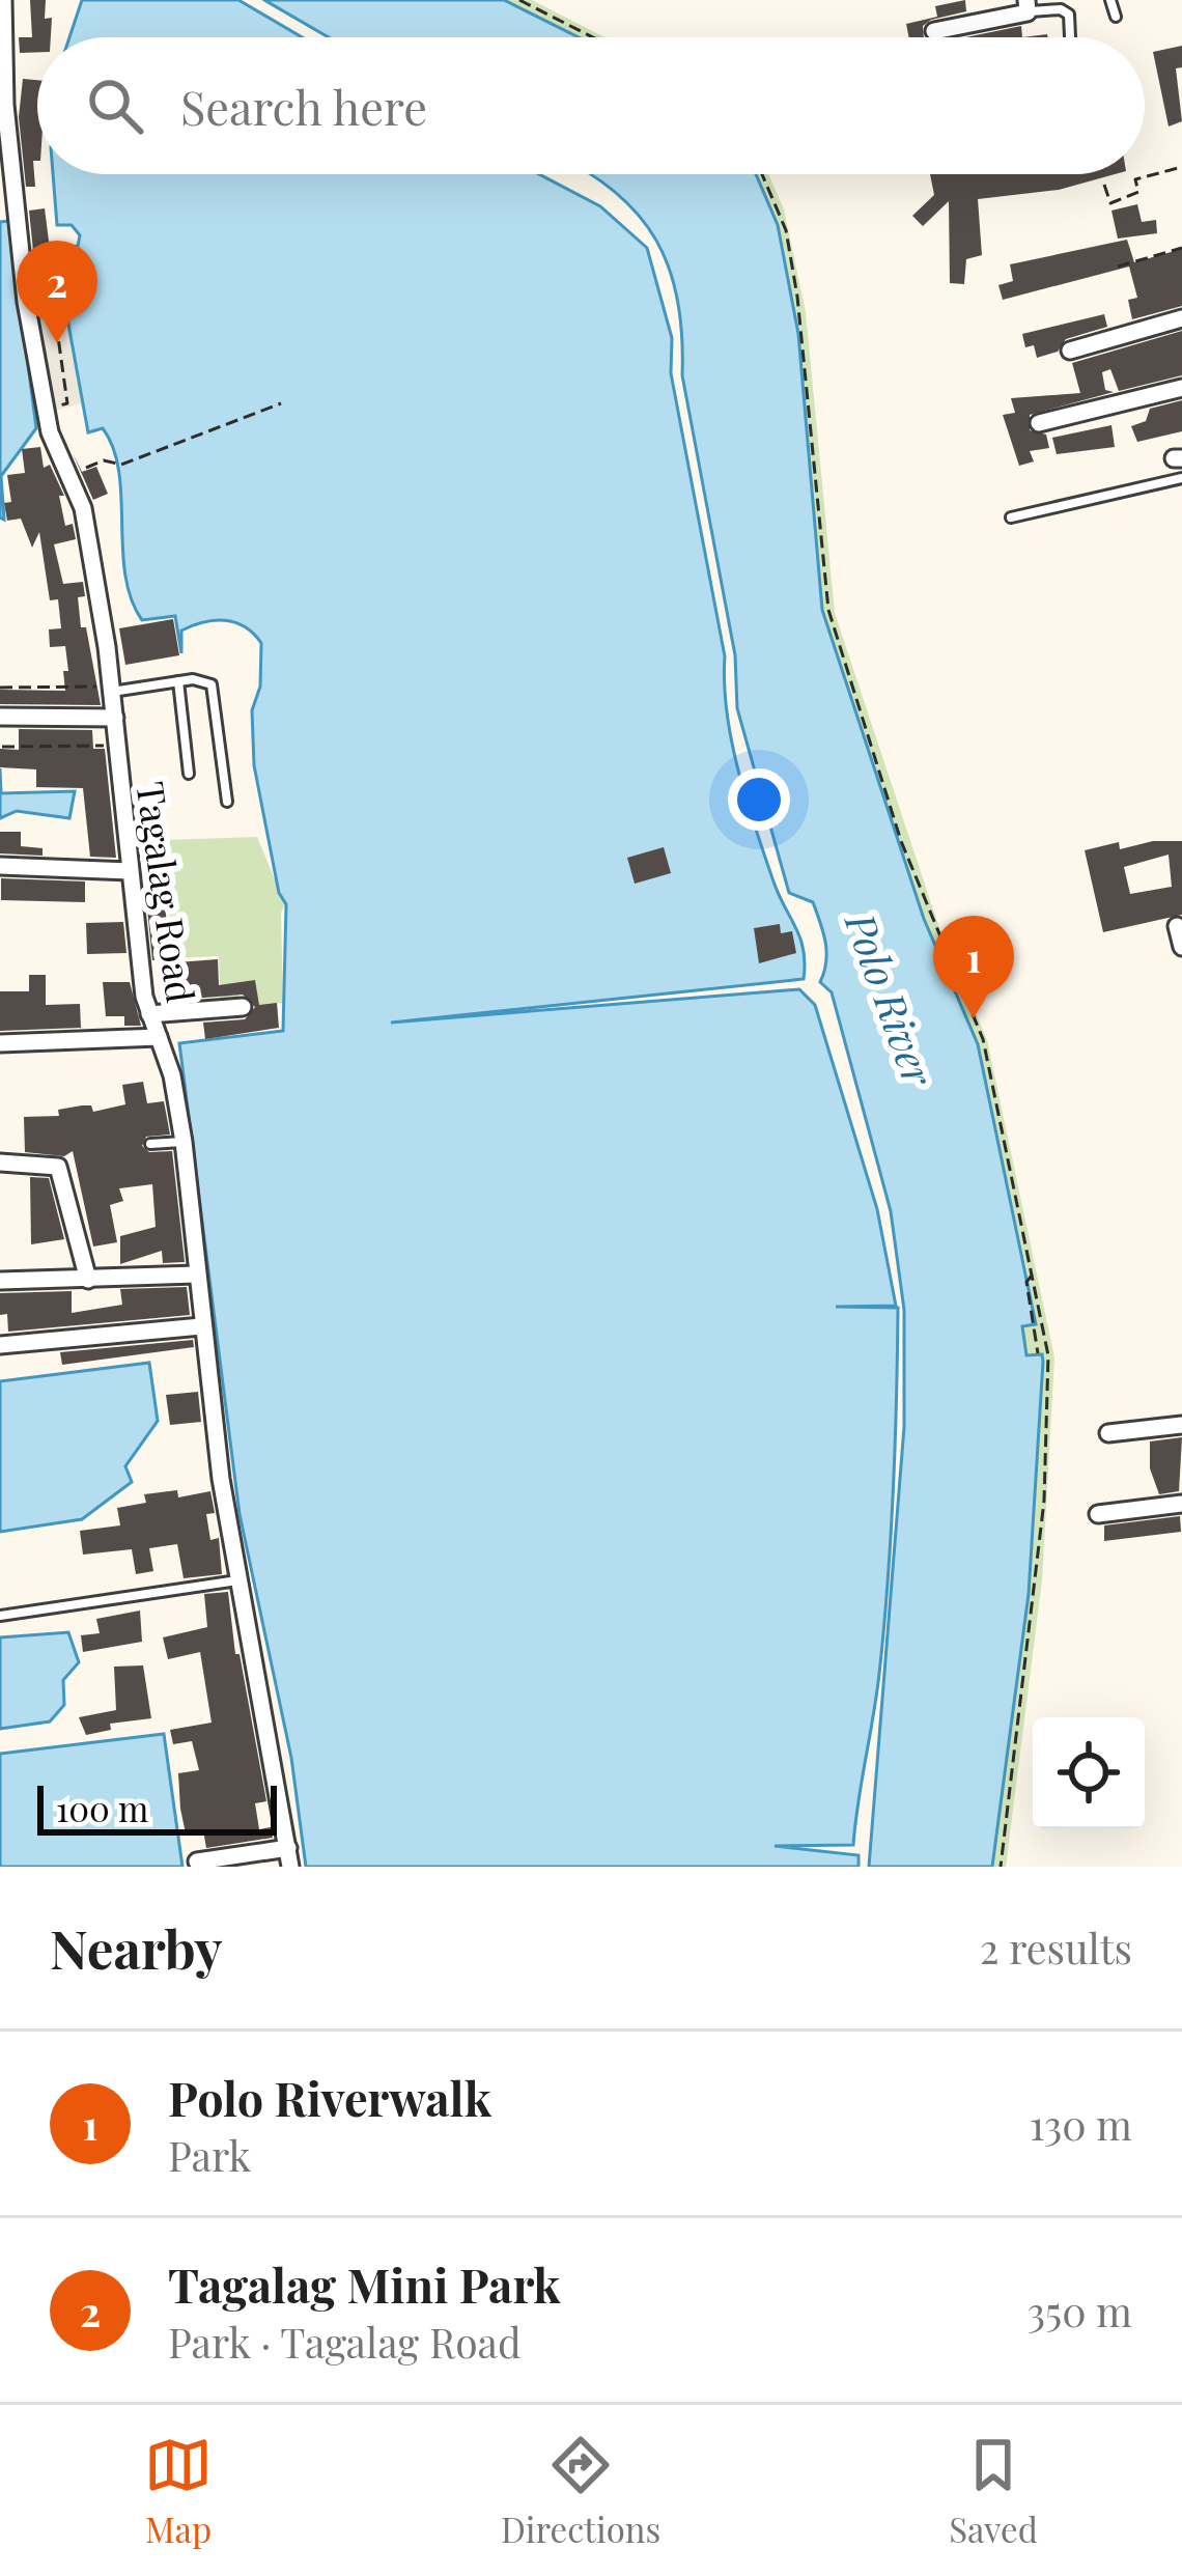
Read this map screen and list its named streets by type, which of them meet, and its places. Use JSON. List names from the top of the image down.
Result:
{
  "streets": {
    "street": ["Tagalag Road"]
  },
  "water": ["Polo River"],
  "scale_bar": "100 m",
  "page": {
    "search": "Search here",
    "pins": ["2", "1"],
    "scale": "100 m",
    "heading": ["Nearby", "2 results"],
    "list": [
      {
        "mark": "1",
        "name": "Polo Riverwalk",
        "note": "Park",
        "value": "130 m"
      },
      {
        "mark": "2",
        "name": "Tagalag Mini Park",
        "note": "Park · Tagalag Road",
        "value": "350 m"
      }
    ],
    "nav": ["Map", "Directions", "Saved"]
  }
}
